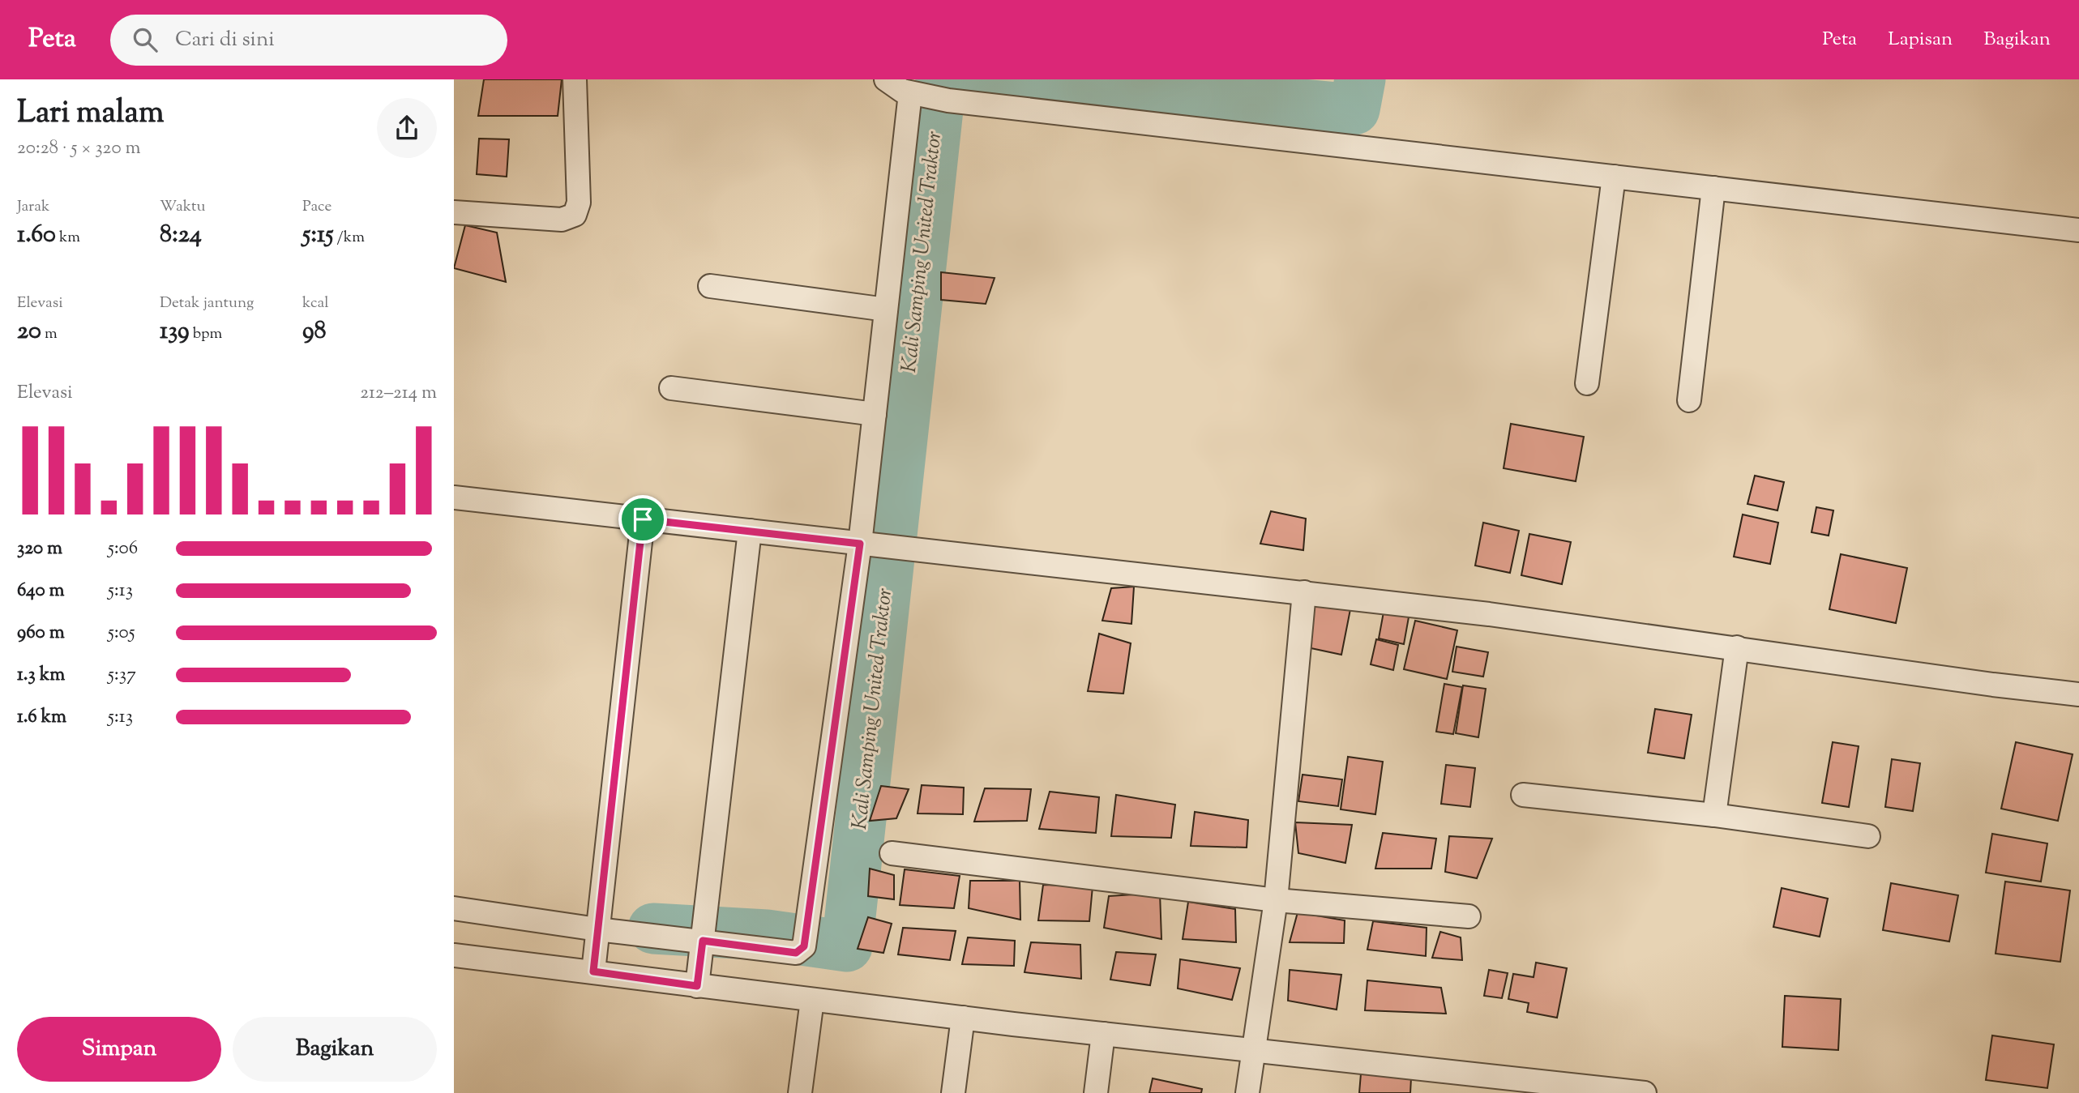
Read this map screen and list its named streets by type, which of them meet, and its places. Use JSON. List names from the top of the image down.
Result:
{
  "water": ["Kali Samping United Traktor"],
  "page": {
    "header": "Peta",
    "search": "Cari di sini",
    "nav": ["Peta", "Lapisan", "Bagikan"],
    "heading": ["Lari malam", "20:28 · 5 × 320 m"],
    "stats": [
      ["Jarak", "1.60 km"],
      ["Waktu", "8:24"],
      ["Pace", "5:15 /km"],
      ["Elevasi", "20 m"],
      ["Detak jantung", "139 bpm"],
      ["kcal", "98"]
    ],
    "chart": ["Elevasi", "212–214 m"],
    "list": [
      {
        "name": "320 m",
        "note": "5:06"
      },
      {
        "name": "640 m",
        "note": "5:13"
      },
      {
        "name": "960 m",
        "note": "5:05"
      },
      {
        "name": "1.3 km",
        "note": "5:37"
      },
      {
        "name": "1.6 km",
        "note": "5:13"
      }
    ],
    "buttons": ["Simpan", "Bagikan"]
  }
}
